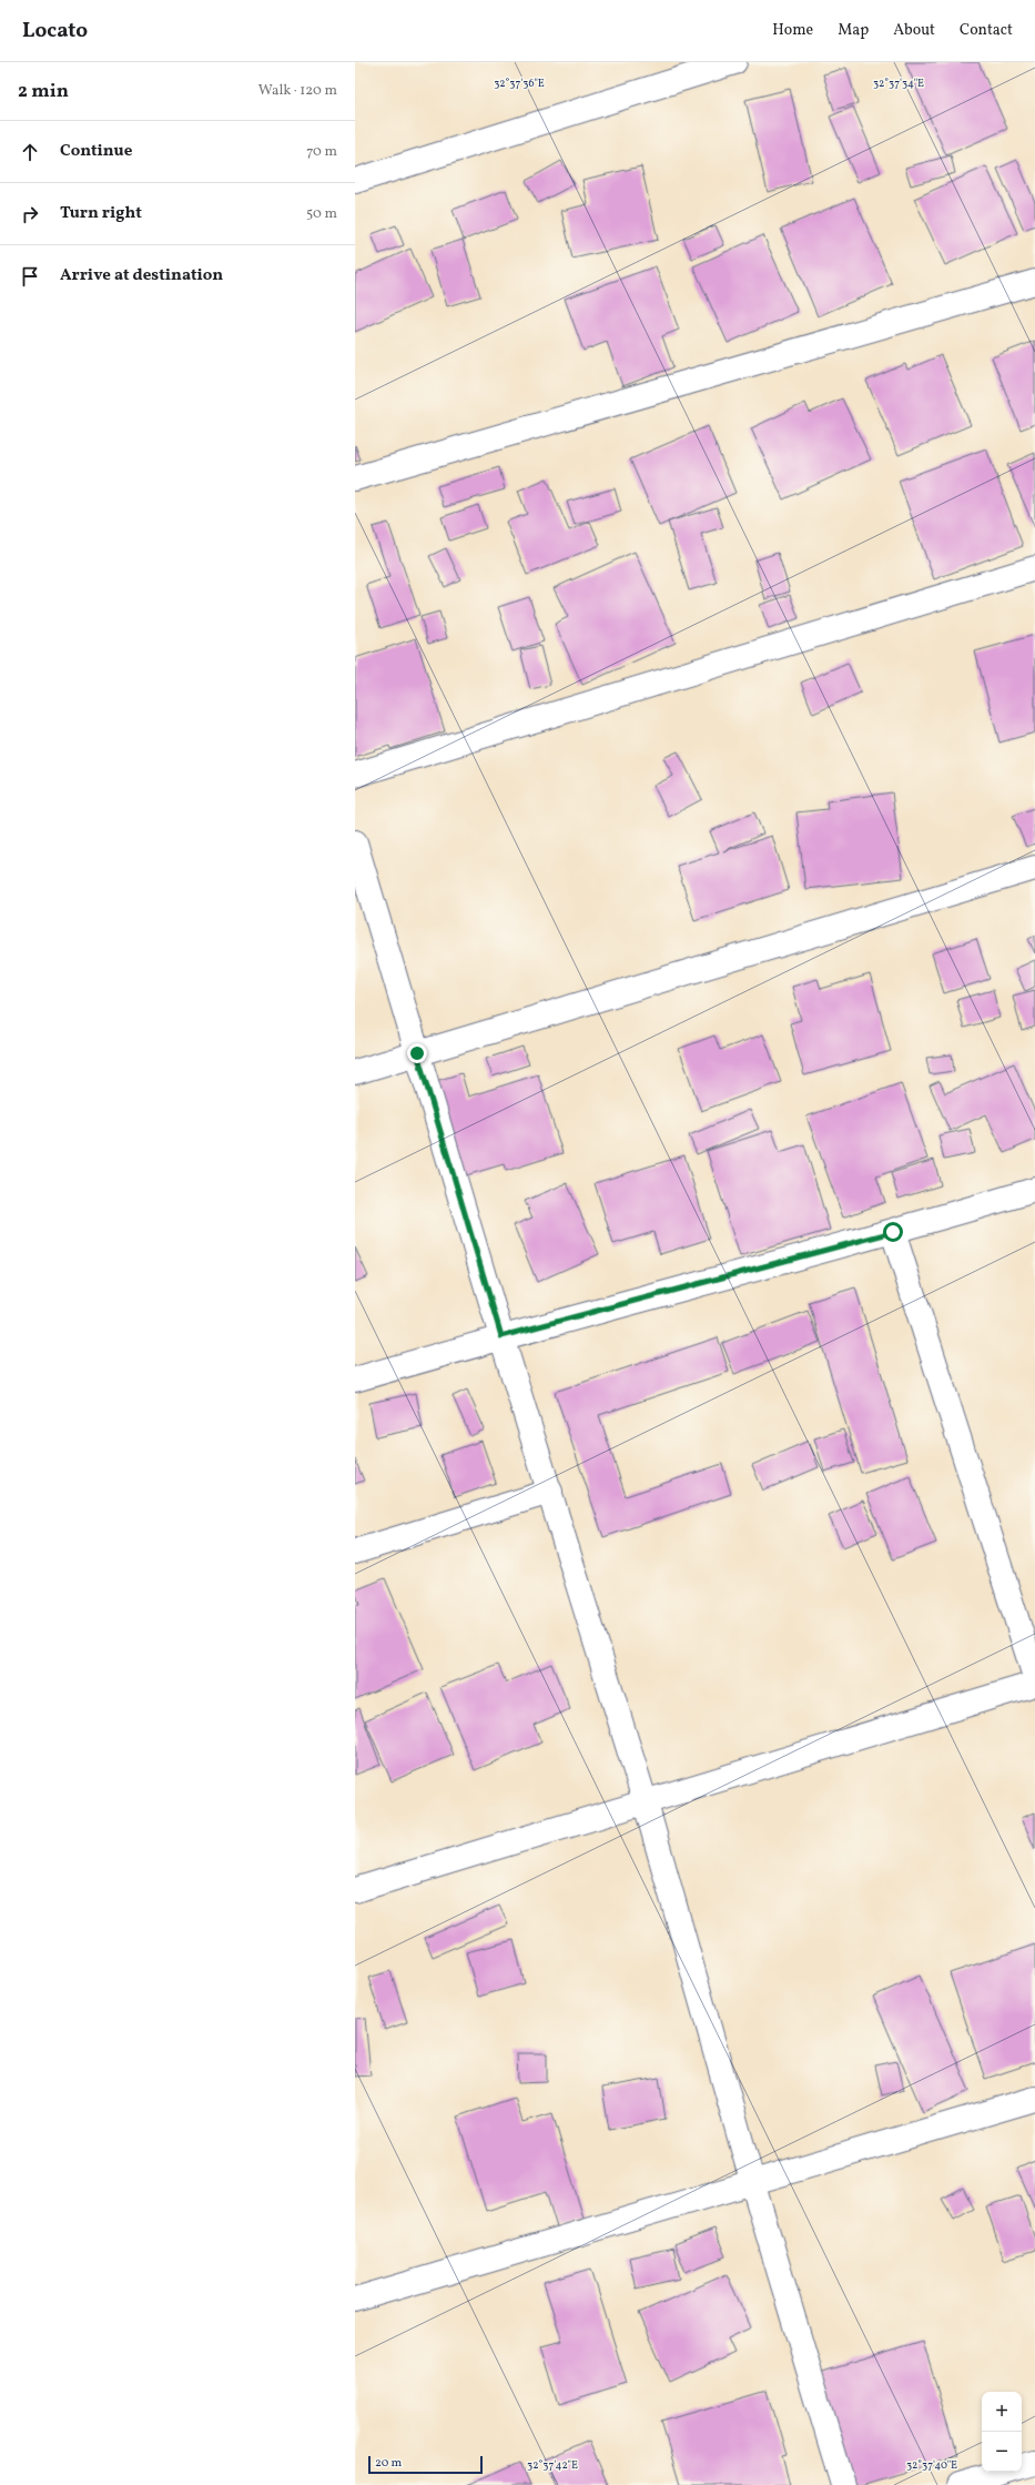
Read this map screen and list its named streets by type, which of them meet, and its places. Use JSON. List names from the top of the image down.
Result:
{
  "scale_bar": "20 m",
  "page": {
    "header": "Locato",
    "nav": [
      "Home",
      "Map",
      "About",
      "Contact"
    ],
    "heading": ["2 min", "Walk · 120 m"],
    "list": [
      ["Continue", "70 m"],
      ["Turn right", "50 m"],
      "Arrive at destination"
    ],
    "map_buttons": ["+", "−"],
    "scale": "20 m"
  },
  "coordinates": [
    "32°37'36\"E",
    "32°37'34\"E",
    "32°37'42\"E",
    "32°37'40\"E"
  ]
}
